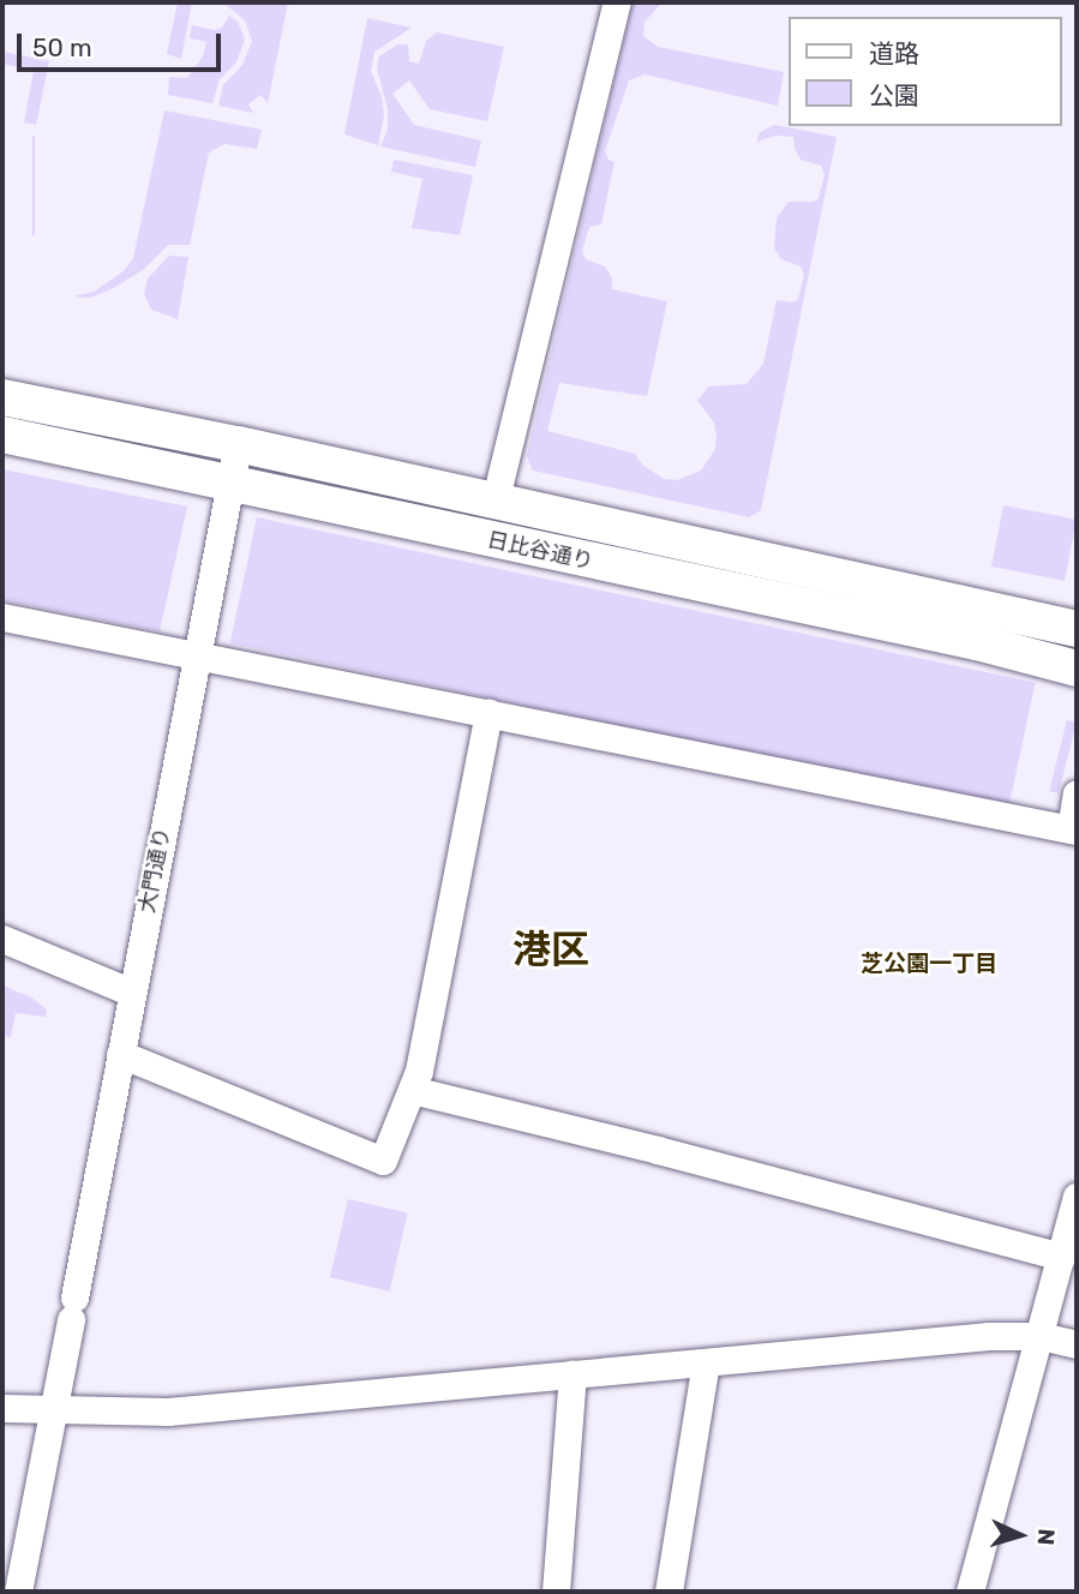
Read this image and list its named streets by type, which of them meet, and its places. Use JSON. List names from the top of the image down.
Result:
{
  "streets": {
    "main road": ["日比谷通り"],
    "street": ["大門通り"]
  },
  "crossings": [
    ["日比谷通り", "大門通り"]
  ],
  "districts": ["港区", "芝公園一丁目"],
  "legend": ["道路", "公園"],
  "scale_bar": "50 m",
  "north": "right"
}
